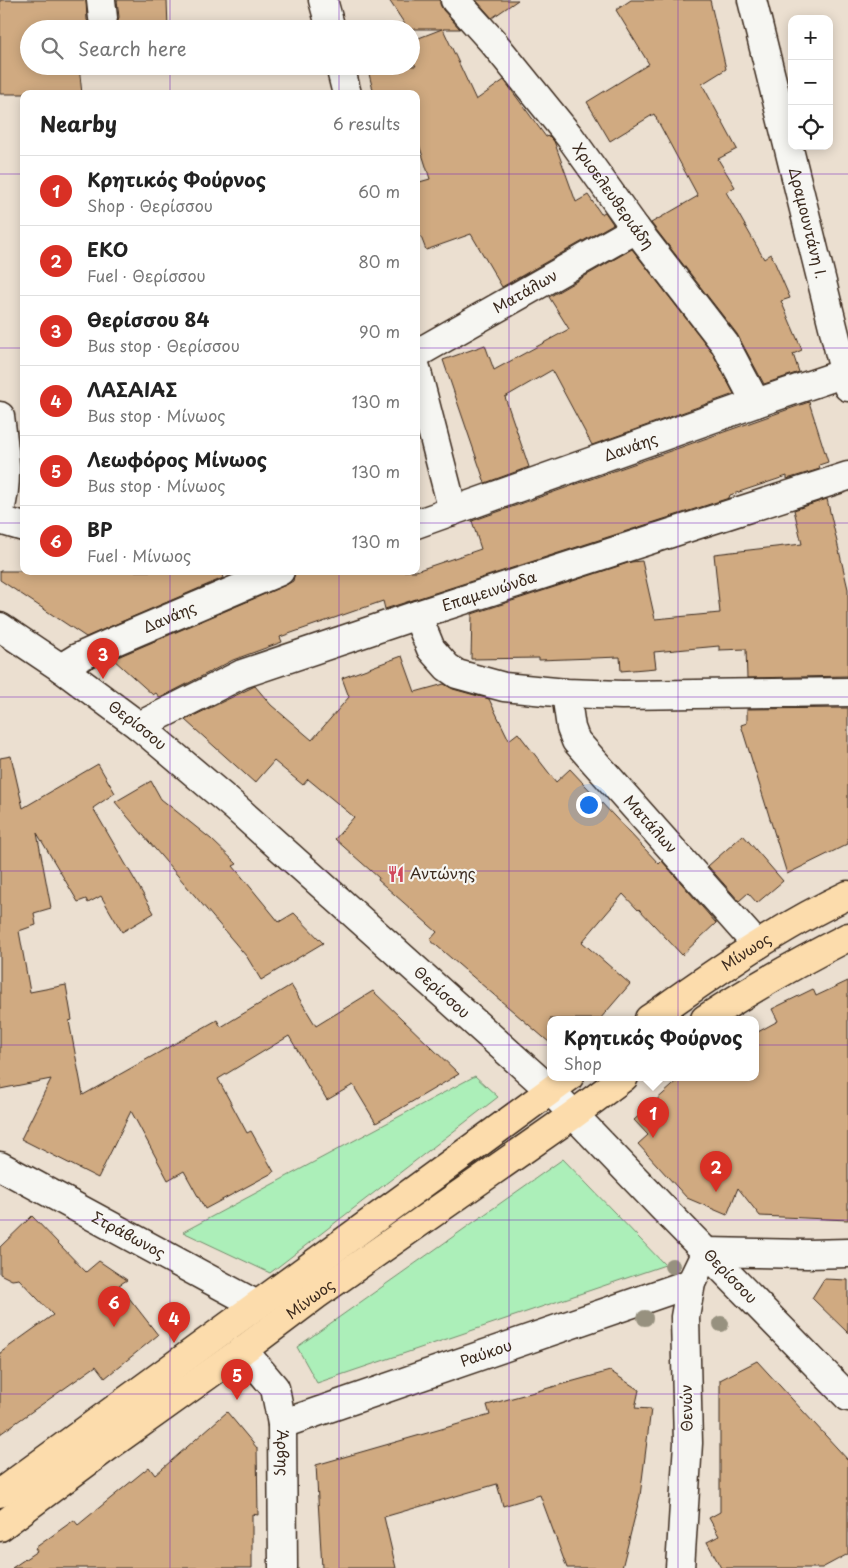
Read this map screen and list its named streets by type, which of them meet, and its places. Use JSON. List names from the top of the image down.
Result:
{
  "streets": {
    "main road": ["Μίνωος"],
    "street": [
      "Χρισελευθεριάδη",
      "Δραμουντάνη Ι.",
      "Ματάλων",
      "Δανάης",
      "Επαμεινώνδα",
      "Θερίσσου",
      "Στράβωνος",
      "Ραύκου",
      "Θενών",
      "Άρβης"
    ]
  },
  "crossings": [
    ["Χρισελευθεριάδη", "Ματάλων"],
    ["Χρισελευθεριάδη", "Δανάης"],
    ["Δραμουντάνη Ι.", "Δανάης"],
    ["Ματάλων", "Μίνωος"],
    ["Δανάης", "Θερίσσου"],
    ["Επαμεινώνδα", "Θερίσσου"],
    ["Θερίσσου", "Μίνωος"],
    ["Θερίσσου", "Θενών"],
    ["Μίνωος", "Στράβωνος"],
    ["Μίνωος", "Άρβης"],
    ["Ραύκου", "Θενών"],
    ["Ραύκου", "Άρβης"]
  ],
  "places": {
    "restaurant": ["Αντώνης"]
  },
  "page": {
    "map_buttons": ["+", "−"],
    "search": "Search here",
    "heading": ["Nearby", "6 results"],
    "list": [
      {
        "mark": "1",
        "name": "Κρητικός Φούρνος",
        "note": "Shop · Θερίσσου",
        "value": "60 m"
      },
      {
        "mark": "2",
        "name": "ΕΚΟ",
        "note": "Fuel · Θερίσσου",
        "value": "80 m"
      },
      {
        "mark": "3",
        "name": "Θερίσσου 84",
        "note": "Bus stop · Θερίσσου",
        "value": "90 m"
      },
      {
        "mark": "4",
        "name": "ΛΑΣΑΙΑΣ",
        "note": "Bus stop · Μίνωος",
        "value": "130 m"
      },
      {
        "mark": "5",
        "name": "Λεωφόρος Μίνωος",
        "note": "Bus stop · Μίνωος",
        "value": "130 m"
      },
      {
        "mark": "6",
        "name": "BP",
        "note": "Fuel · Μίνωος",
        "value": "130 m"
      }
    ],
    "pins": [
      "3",
      "1",
      "2",
      "6",
      "4",
      "5"
    ],
    "popup": ["Κρητικός Φούρνος", "Shop"]
  }
}
